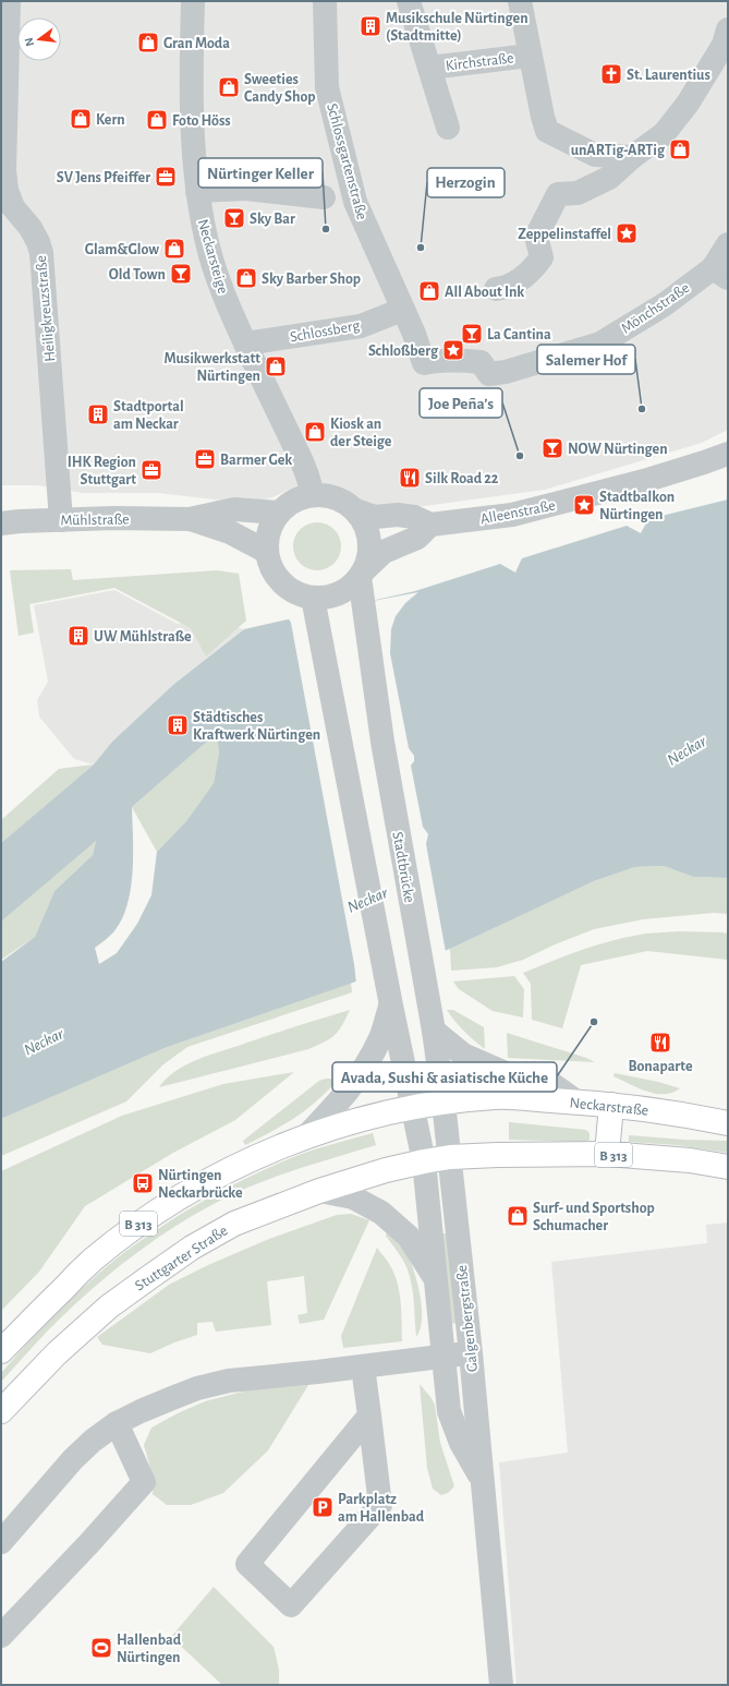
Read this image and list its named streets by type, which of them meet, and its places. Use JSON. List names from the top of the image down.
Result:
{
  "streets": {
    "main road": ["Neckarstraße", "B 313", "Stuttgarter Straße"],
    "street": [
      "Kirchstraße",
      "Schlossgartenstraße",
      "Neckarsteige",
      "Mönchstraße",
      "Heiligkreuzstraße",
      "Schlossberg",
      "Alleenstraße",
      "Mühlstraße",
      "Stadtbrücke",
      "Galgenbergstraße"
    ]
  },
  "crossings": [
    ["Schlossgartenstraße", "Mönchstraße"],
    ["Schlossgartenstraße", "Schlossberg"],
    ["Neckarsteige", "Schlossberg"],
    ["Neckarsteige", "Alleenstraße"],
    ["Neckarsteige", "Mühlstraße"],
    ["Neckarsteige", "Stadtbrücke"],
    ["Heiligkreuzstraße", "Mühlstraße"],
    ["Alleenstraße", "Mühlstraße"],
    ["Alleenstraße", "Stadtbrücke"],
    ["Mühlstraße", "Stadtbrücke"],
    ["Stadtbrücke", "Neckarstraße"],
    ["Stadtbrücke", "B 313"],
    ["Stadtbrücke", "Galgenbergstraße"],
    ["Neckarstraße", "B 313"],
    ["B 313", "Stuttgarter Straße"],
    ["B 313", "Galgenbergstraße"],
    ["Stuttgarter Straße", "Galgenbergstraße"]
  ],
  "water": ["Neckar"],
  "places": {
    "building": [
      "Musikschule Nürtingen (Stadtmitte)",
      "Stadtportal am Neckar",
      "UW Mühlstraße",
      "Städtisches Kraftwerk Nürtingen"
    ],
    "shop": [
      "Gran Moda",
      "Sweeties Candy Shop",
      "Kern",
      "Foto Höss",
      "unARTig-ARTig",
      "Glam&Glow",
      "Sky Barber Shop",
      "All About Ink",
      "Musikwerkstatt Nürtingen",
      "Kiosk an der Steige",
      "Surf- und Sportshop Schumacher"
    ],
    "church": ["St. Laurentius"],
    "office": ["SV Jens Pfeiffer", "Barmer Gek", "IHK Region Stuttgart"],
    "bar": [
      "Sky Bar",
      "Old Town",
      "La Cantina",
      "NOW Nürtingen"
    ],
    "other": [
      "Nürtinger Keller",
      "Herzogin",
      "Salemer Hof",
      "Joe Peña’s",
      "Avada, Sushi & asiatische Küche"
    ],
    "place": ["Zeppelinstaffel", "Schloßberg", "Stadtbalkon Nürtingen"],
    "restaurant": ["Silk Road 22", "Bonaparte"],
    "bus stop": ["Nürtingen Neckarbrücke"],
    "parking": ["Parkplatz am Hallenbad"],
    "sports": ["Hallenbad Nürtingen"]
  },
  "north": "left"
}
